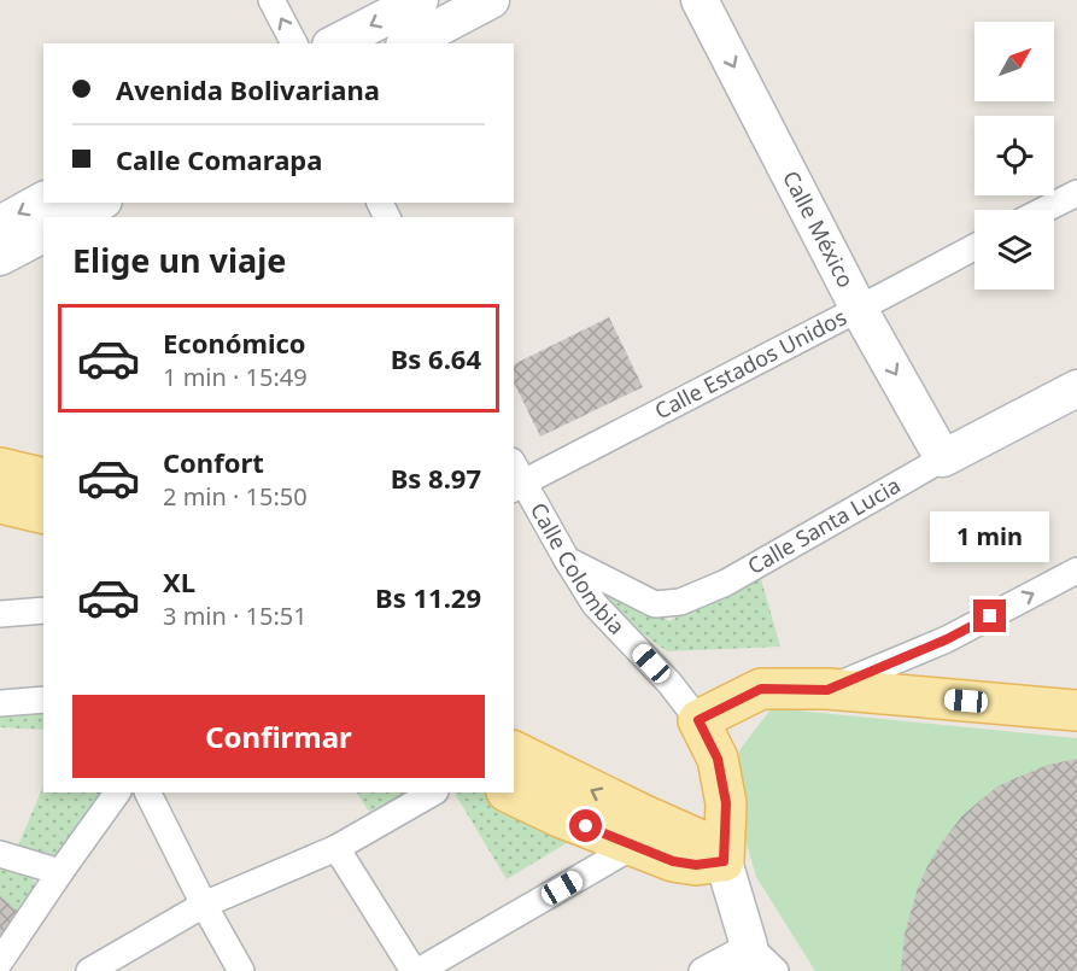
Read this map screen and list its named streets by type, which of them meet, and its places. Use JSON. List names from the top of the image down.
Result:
{
  "streets": {
    "main road": ["Calle Colombia"],
    "street": ["Calle México", "Calle Estados Unidos", "Calle Santa Lucia"]
  },
  "crossings": [
    ["Calle México", "Calle Estados Unidos"],
    ["Calle México", "Calle Santa Lucia"],
    ["Calle Estados Unidos", "Calle Colombia"],
    ["Calle Santa Lucia", "Calle Colombia"]
  ],
  "one_way": ["Calle México"],
  "north": "top right",
  "page": {
    "banner": ["Avenida Bolivariana", "Calle Comarapa"],
    "heading": "Elige un viaje",
    "list": [
      {
        "name": "Económico",
        "note": "1 min · 15:49",
        "value": "Bs 6.64"
      },
      {
        "name": "Confort",
        "note": "2 min · 15:50",
        "value": "Bs 8.97"
      },
      {
        "name": "XL",
        "note": "3 min · 15:51",
        "value": "Bs 11.29"
      }
    ],
    "bubble": "1 min",
    "buttons": "Confirmar"
  }
}
